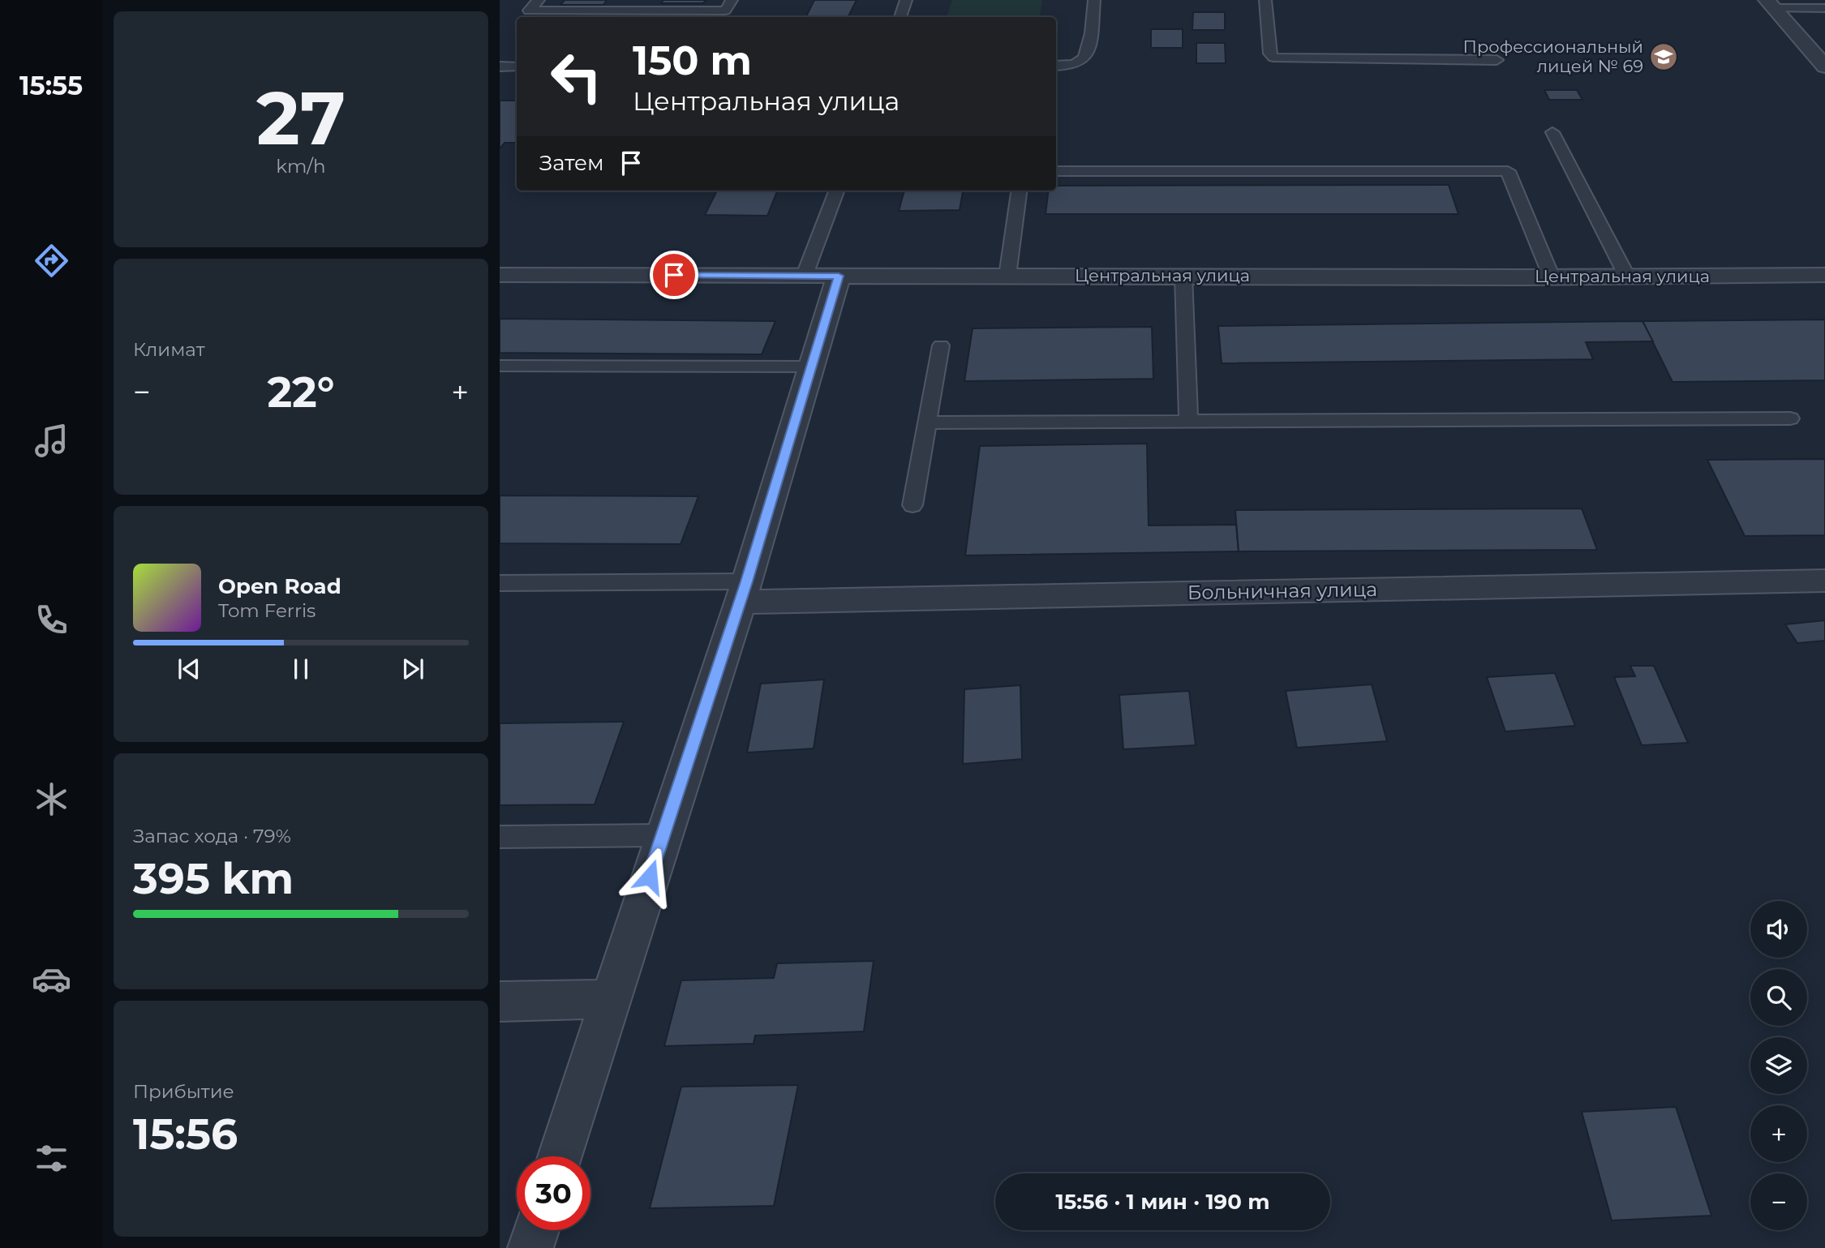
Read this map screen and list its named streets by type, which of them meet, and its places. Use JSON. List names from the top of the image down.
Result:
{
  "streets": {
    "street": ["Центральная улица", "Больничная улица"]
  },
  "places": {
    "school or university": ["Профессиональный лицей № 69"]
  },
  "page": {
    "tabs": "15:55",
    "tile": [
      ["27", "km/h"],
      "Климат",
      ["Запас хода · 79%", "395 km"],
      ["Прибытие", "15:56"]
    ],
    "turn": ["150 m", "Центральная улица"],
    "then": "Затем",
    "heat": ["−", "22°", "+"],
    "song": ["Open Road", "Tom Ferris"],
    "map_buttons": ["+", "−"],
    "limit": "30",
    "trip": "15:56 · 1 мин · 190 m"
  }
}
